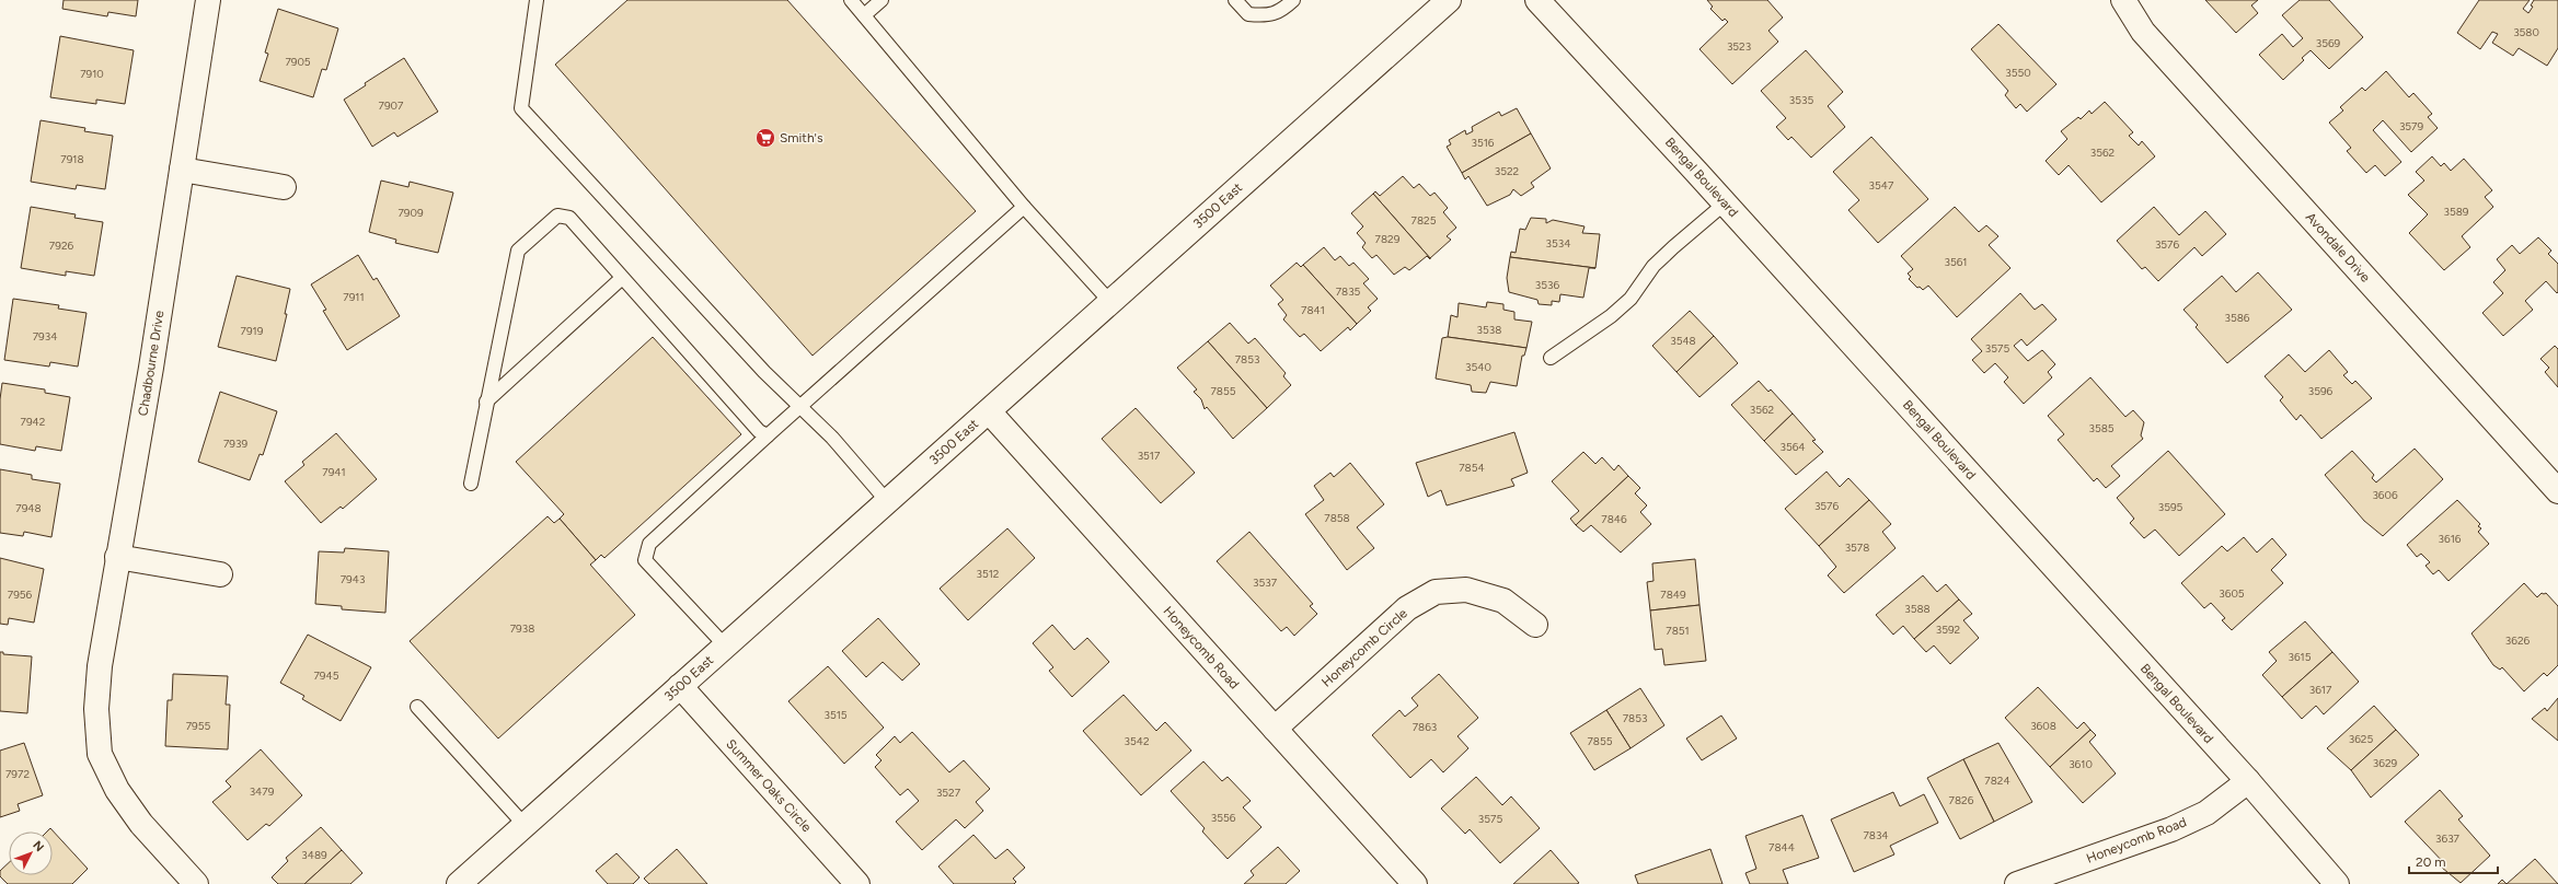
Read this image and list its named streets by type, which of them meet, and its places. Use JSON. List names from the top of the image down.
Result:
{
  "streets": {
    "street": [
      "Bengal Boulevard",
      "3500 East",
      "Avondale Drive",
      "Chadbourne Drive",
      "Honeycomb Road",
      "Honeycomb Circle",
      "Summer Oaks Circle"
    ]
  },
  "crossings": [
    ["Bengal Boulevard", "Honeycomb Road"],
    ["3500 East", "Honeycomb Road"],
    ["3500 East", "Summer Oaks Circle"],
    ["Honeycomb Road", "Honeycomb Circle"]
  ],
  "places": {
    "supermarket": ["Smith's"]
  },
  "house_numbers": [
    "3580",
    "3569",
    "3523",
    "7905",
    "3550",
    "7910",
    "3535",
    "7907",
    "3579",
    "3516",
    "3562",
    "7918",
    "3522",
    "3547",
    "3589",
    "7909",
    "7825",
    "7829",
    "3534",
    "3576",
    "7926",
    "3561",
    "3536",
    "7835",
    "7911",
    "7841",
    "3586",
    "3538",
    "7919",
    "7934",
    "3548",
    "3575",
    "7853",
    "3540",
    "7855",
    "3596",
    "3562",
    "7942",
    "3585",
    "7939",
    "3564",
    "3517",
    "7854",
    "7941",
    "3606",
    "3576",
    "3595",
    "7948",
    "7858",
    "7846",
    "3616",
    "3578",
    "3512",
    "7943",
    "3537",
    "3605",
    "7956",
    "7849",
    "3588",
    "7938",
    "3592",
    "7851",
    "3626",
    "3615",
    "7945",
    "3617",
    "3515",
    "7853",
    "7955",
    "3608",
    "7863",
    "3625",
    "3542",
    "7855",
    "3629",
    "3610",
    "7972",
    "7824",
    "3479",
    "3527",
    "7826",
    "3556",
    "3575",
    "7834",
    "3637",
    "7844",
    "3489"
  ],
  "scale_bar": "20 m",
  "north": "top right"
}
